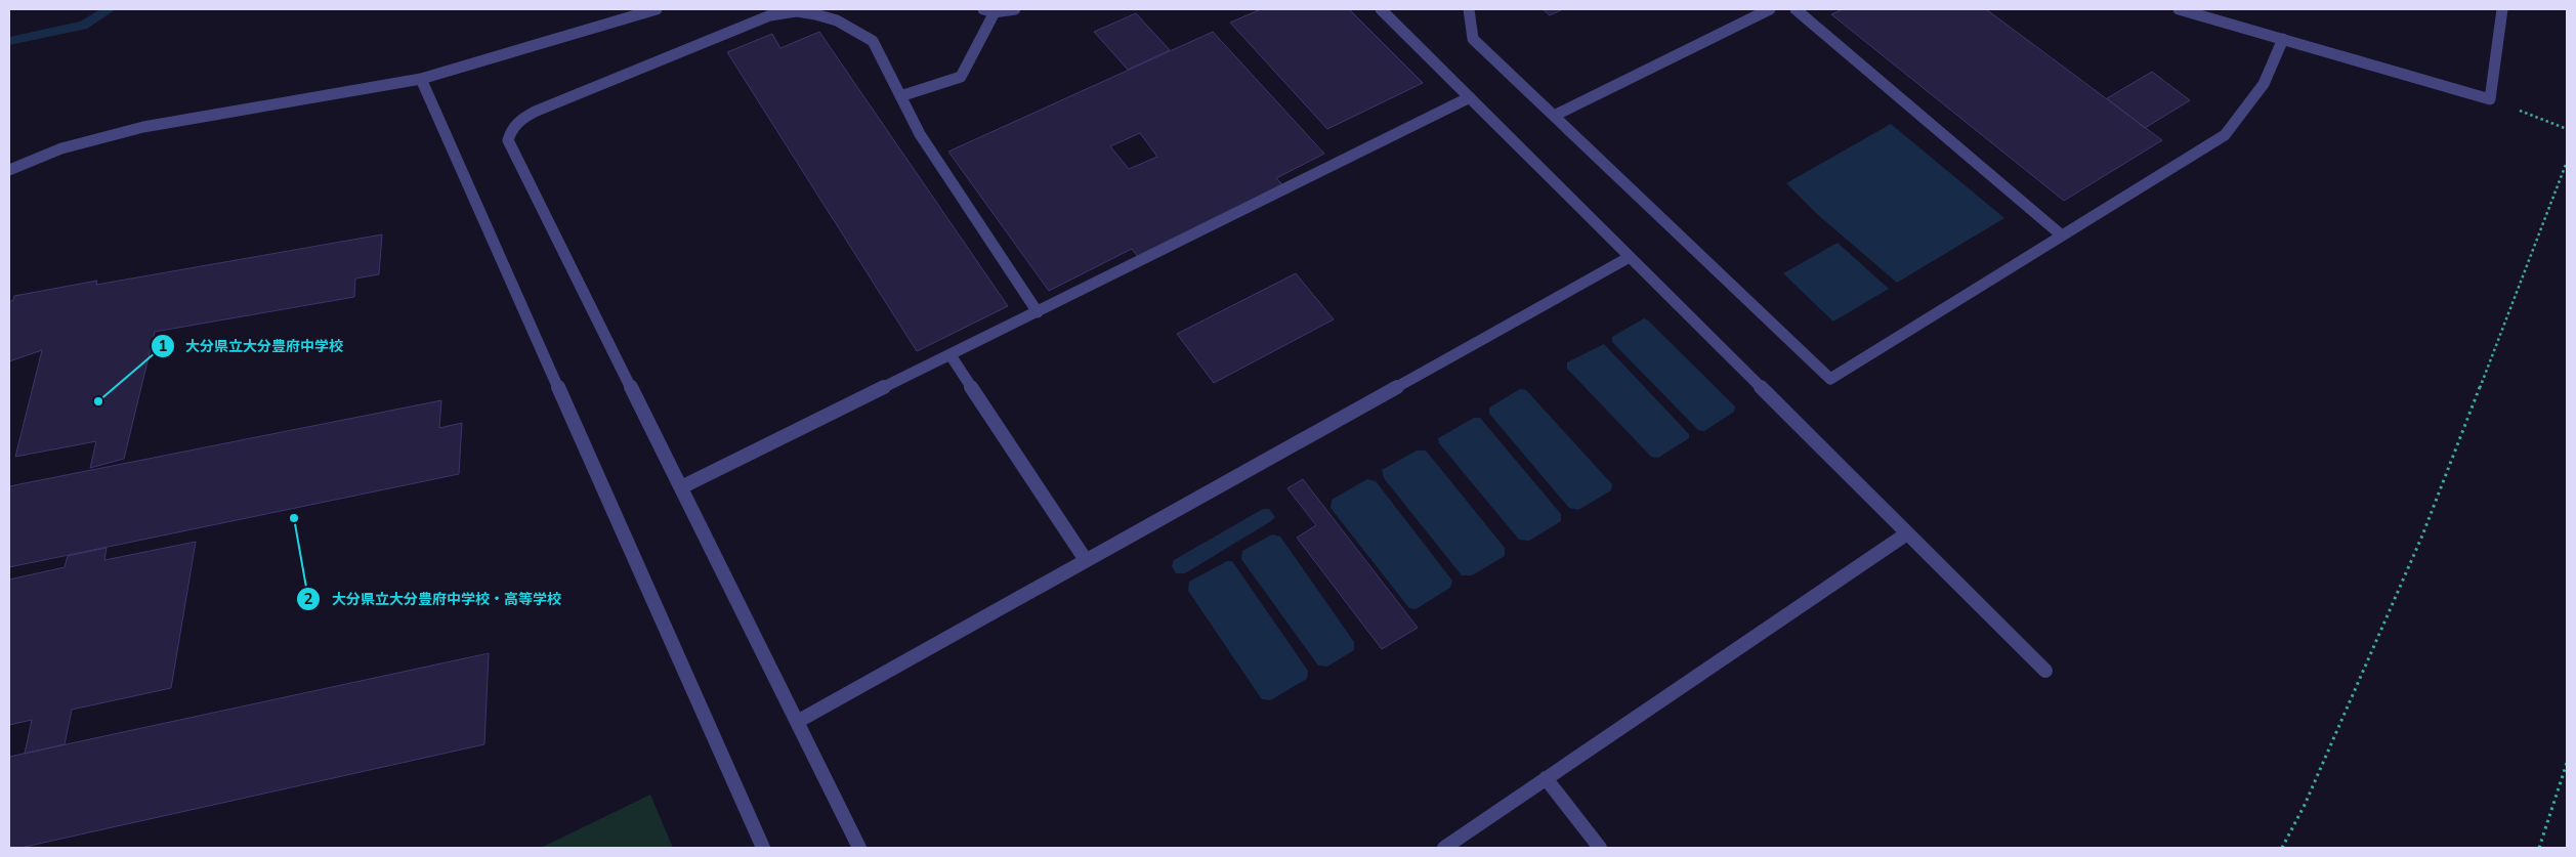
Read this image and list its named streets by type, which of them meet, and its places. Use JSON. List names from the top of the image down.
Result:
{
  "places": ["大分県立大分豊府中学校", "大分県立大分豊府中学校・高等学校"]
}
